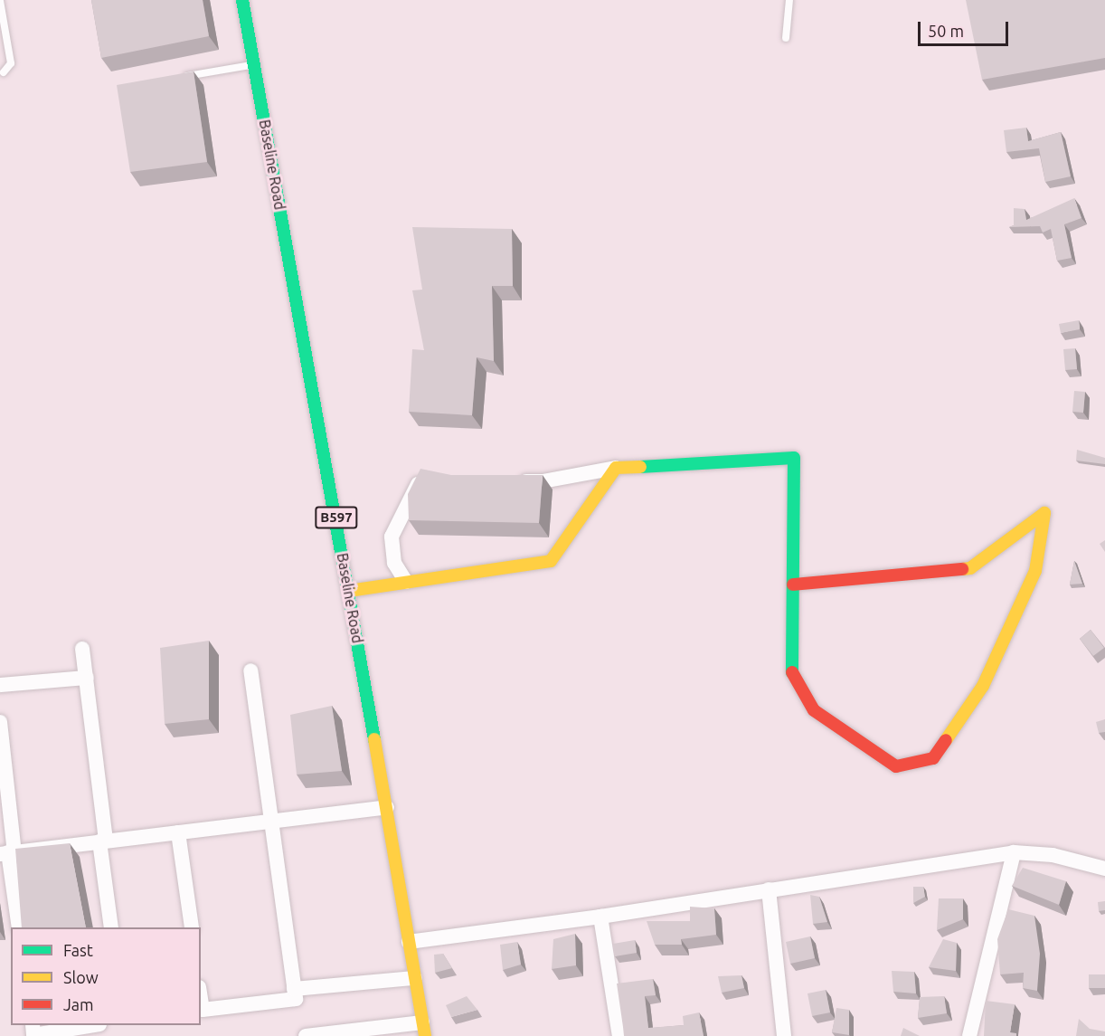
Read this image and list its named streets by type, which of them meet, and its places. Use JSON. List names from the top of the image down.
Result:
{
  "streets": {
    "street": ["Baseline Road", "B597"]
  },
  "legend": ["Fast", "Slow", "Jam"],
  "scale_bar": "50 m"
}
